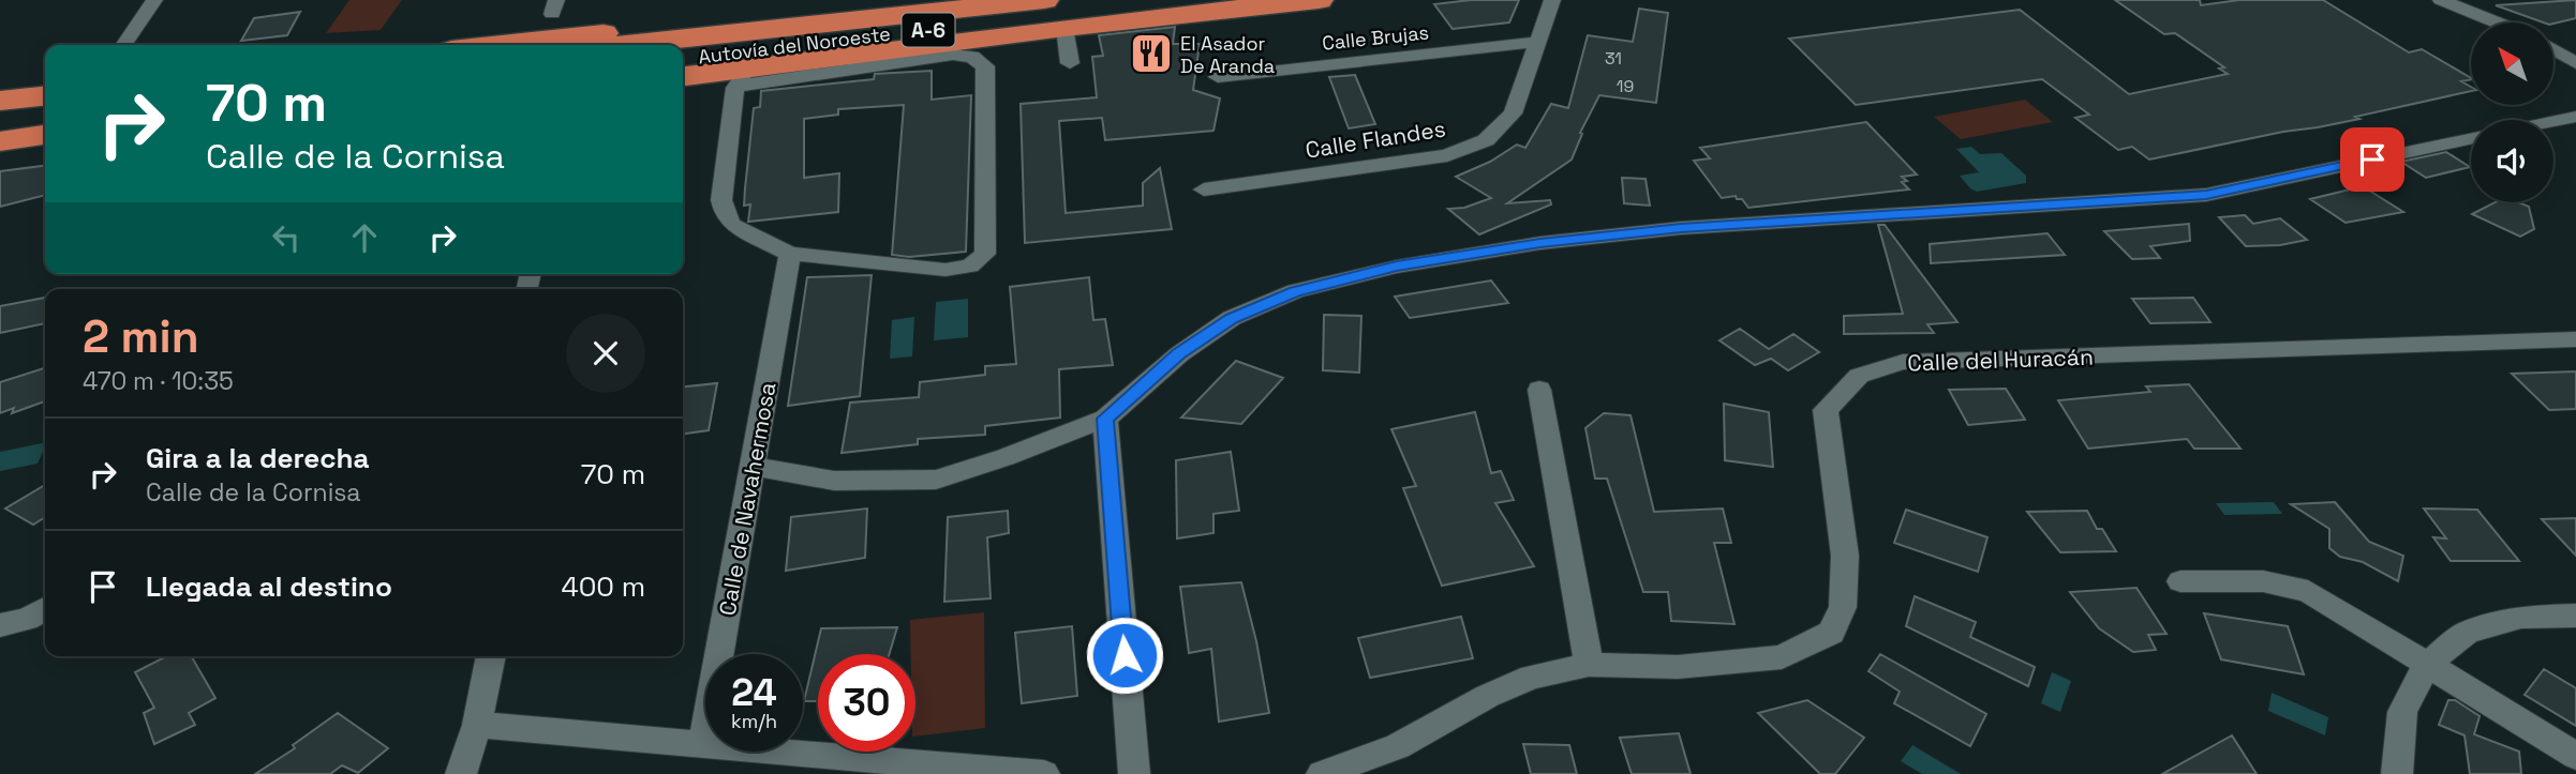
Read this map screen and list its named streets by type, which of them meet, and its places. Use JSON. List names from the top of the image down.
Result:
{
  "streets": {
    "highway": ["A-6", "Autovía del Noroeste"],
    "street": [
      "Calle Brujas",
      "Calle Flandes",
      "Calle del Huracán",
      "Calle de Navahermosa"
    ]
  },
  "crossings": [
    ["Calle Brujas", "Calle Flandes"]
  ],
  "places": {
    "restaurant": ["El Asador De Aranda"]
  },
  "house_numbers": ["31", "19"],
  "north": "top left",
  "page": {
    "turn": ["70 m", "Calle de la Cornisa"],
    "heading": ["2 min", "470 m · 10:35"],
    "list": [
      {
        "name": "Gira a la derecha",
        "note": "Calle de la Cornisa",
        "value": "70 m"
      },
      {
        "name": "Llegada al destino",
        "value": "400 m"
      }
    ],
    "speed": "24 km/h",
    "limit": "30"
  }
}
